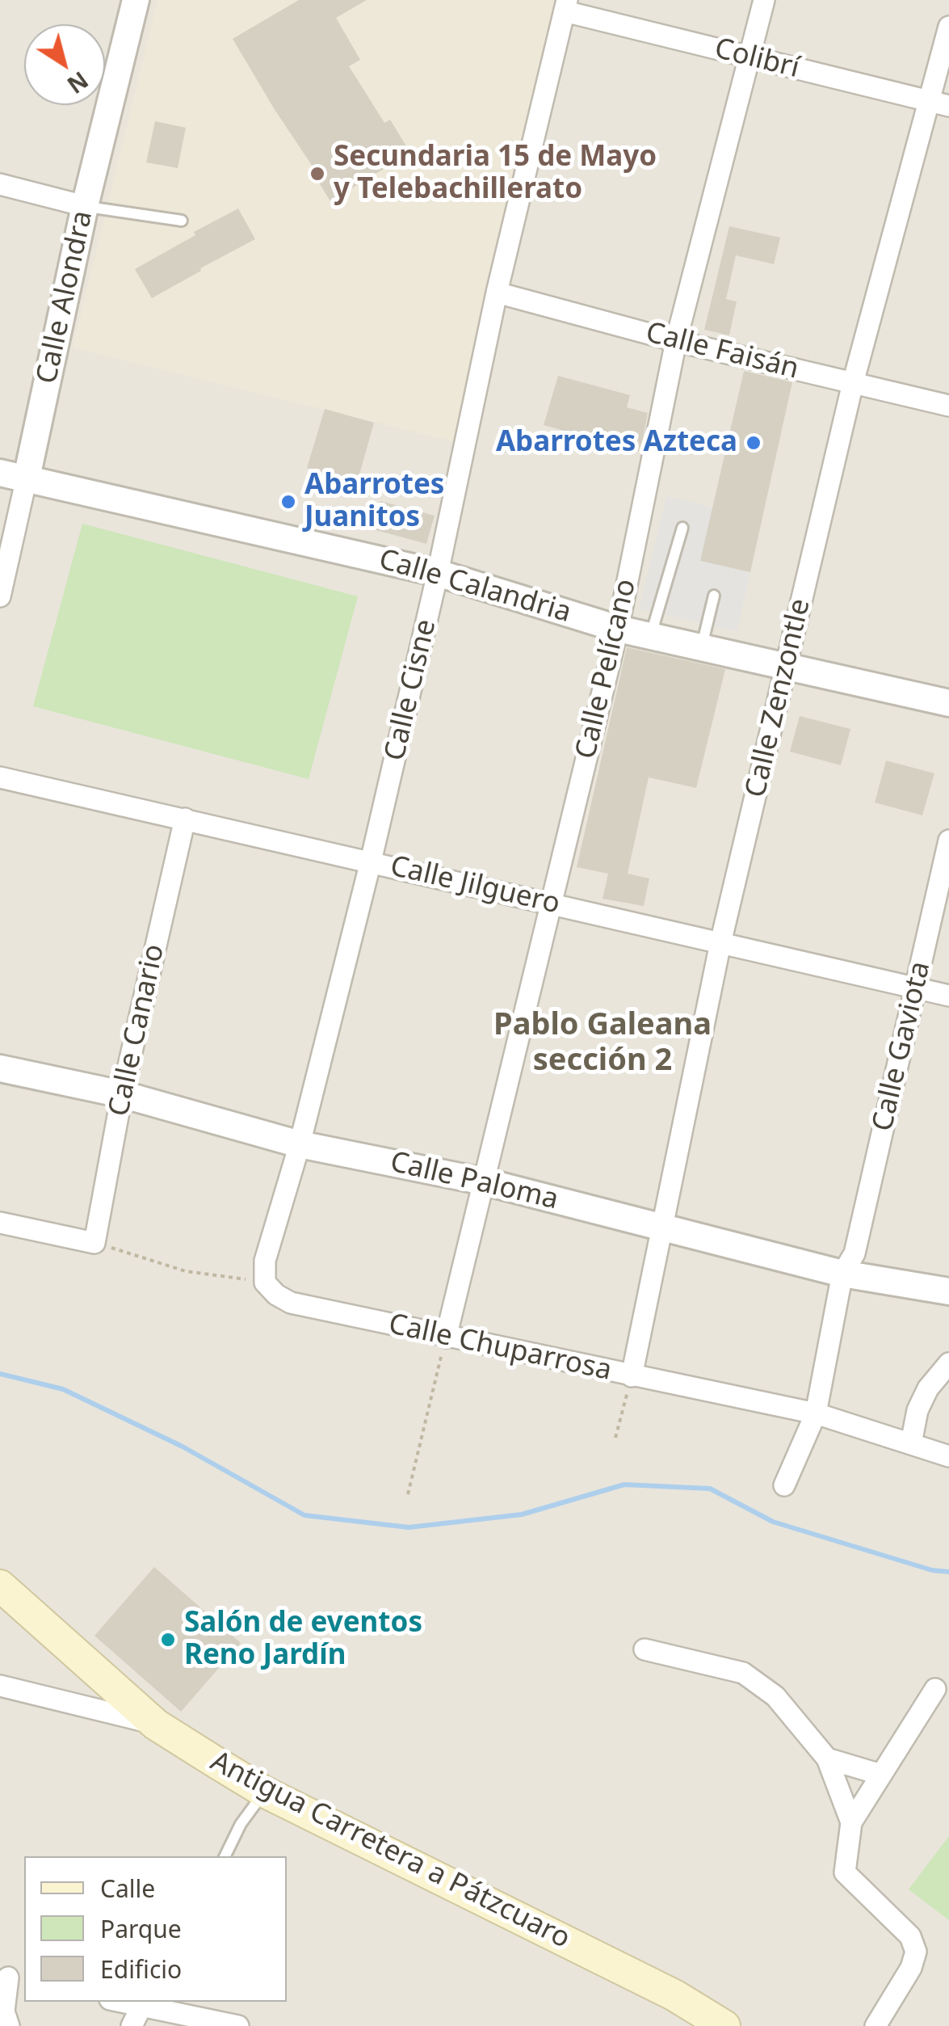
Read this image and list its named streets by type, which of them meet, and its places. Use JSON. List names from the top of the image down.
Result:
{
  "streets": {
    "main road": ["Antigua Carretera a Pátzcuaro"],
    "street": [
      "Colibrí",
      "Calle Alondra",
      "Calle Faisán",
      "Calle Calandria",
      "Calle Pelícano",
      "Calle Cisne",
      "Calle Zenzontle",
      "Calle Jilguero",
      "Calle Canario",
      "Calle Gaviota",
      "Calle Paloma",
      "Calle Chuparrosa"
    ]
  },
  "crossings": [
    ["Colibrí", "Calle Pelícano"],
    ["Colibrí", "Calle Cisne"],
    ["Colibrí", "Calle Zenzontle"],
    ["Calle Alondra", "Calle Calandria"],
    ["Calle Faisán", "Calle Pelícano"],
    ["Calle Faisán", "Calle Cisne"],
    ["Calle Faisán", "Calle Zenzontle"],
    ["Calle Calandria", "Calle Pelícano"],
    ["Calle Calandria", "Calle Cisne"],
    ["Calle Calandria", "Calle Zenzontle"],
    ["Calle Pelícano", "Calle Jilguero"],
    ["Calle Pelícano", "Calle Paloma"],
    ["Calle Pelícano", "Calle Chuparrosa"],
    ["Calle Cisne", "Calle Jilguero"],
    ["Calle Cisne", "Calle Paloma"],
    ["Calle Cisne", "Calle Chuparrosa"],
    ["Calle Zenzontle", "Calle Jilguero"],
    ["Calle Zenzontle", "Calle Paloma"],
    ["Calle Zenzontle", "Calle Chuparrosa"],
    ["Calle Jilguero", "Calle Canario"],
    ["Calle Jilguero", "Calle Gaviota"],
    ["Calle Canario", "Calle Paloma"],
    ["Calle Gaviota", "Calle Paloma"],
    ["Calle Gaviota", "Calle Chuparrosa"]
  ],
  "districts": ["Pablo Galeana sección 2"],
  "places": [
    "Secundaria 15 de Mayo y Telebachillerato",
    "Abarrotes Azteca",
    "Abarrotes Juanitos",
    "Salón de eventos Reno Jardín"
  ],
  "legend": ["Calle", "Parque", "Edificio"],
  "north": "bottom right"
}
